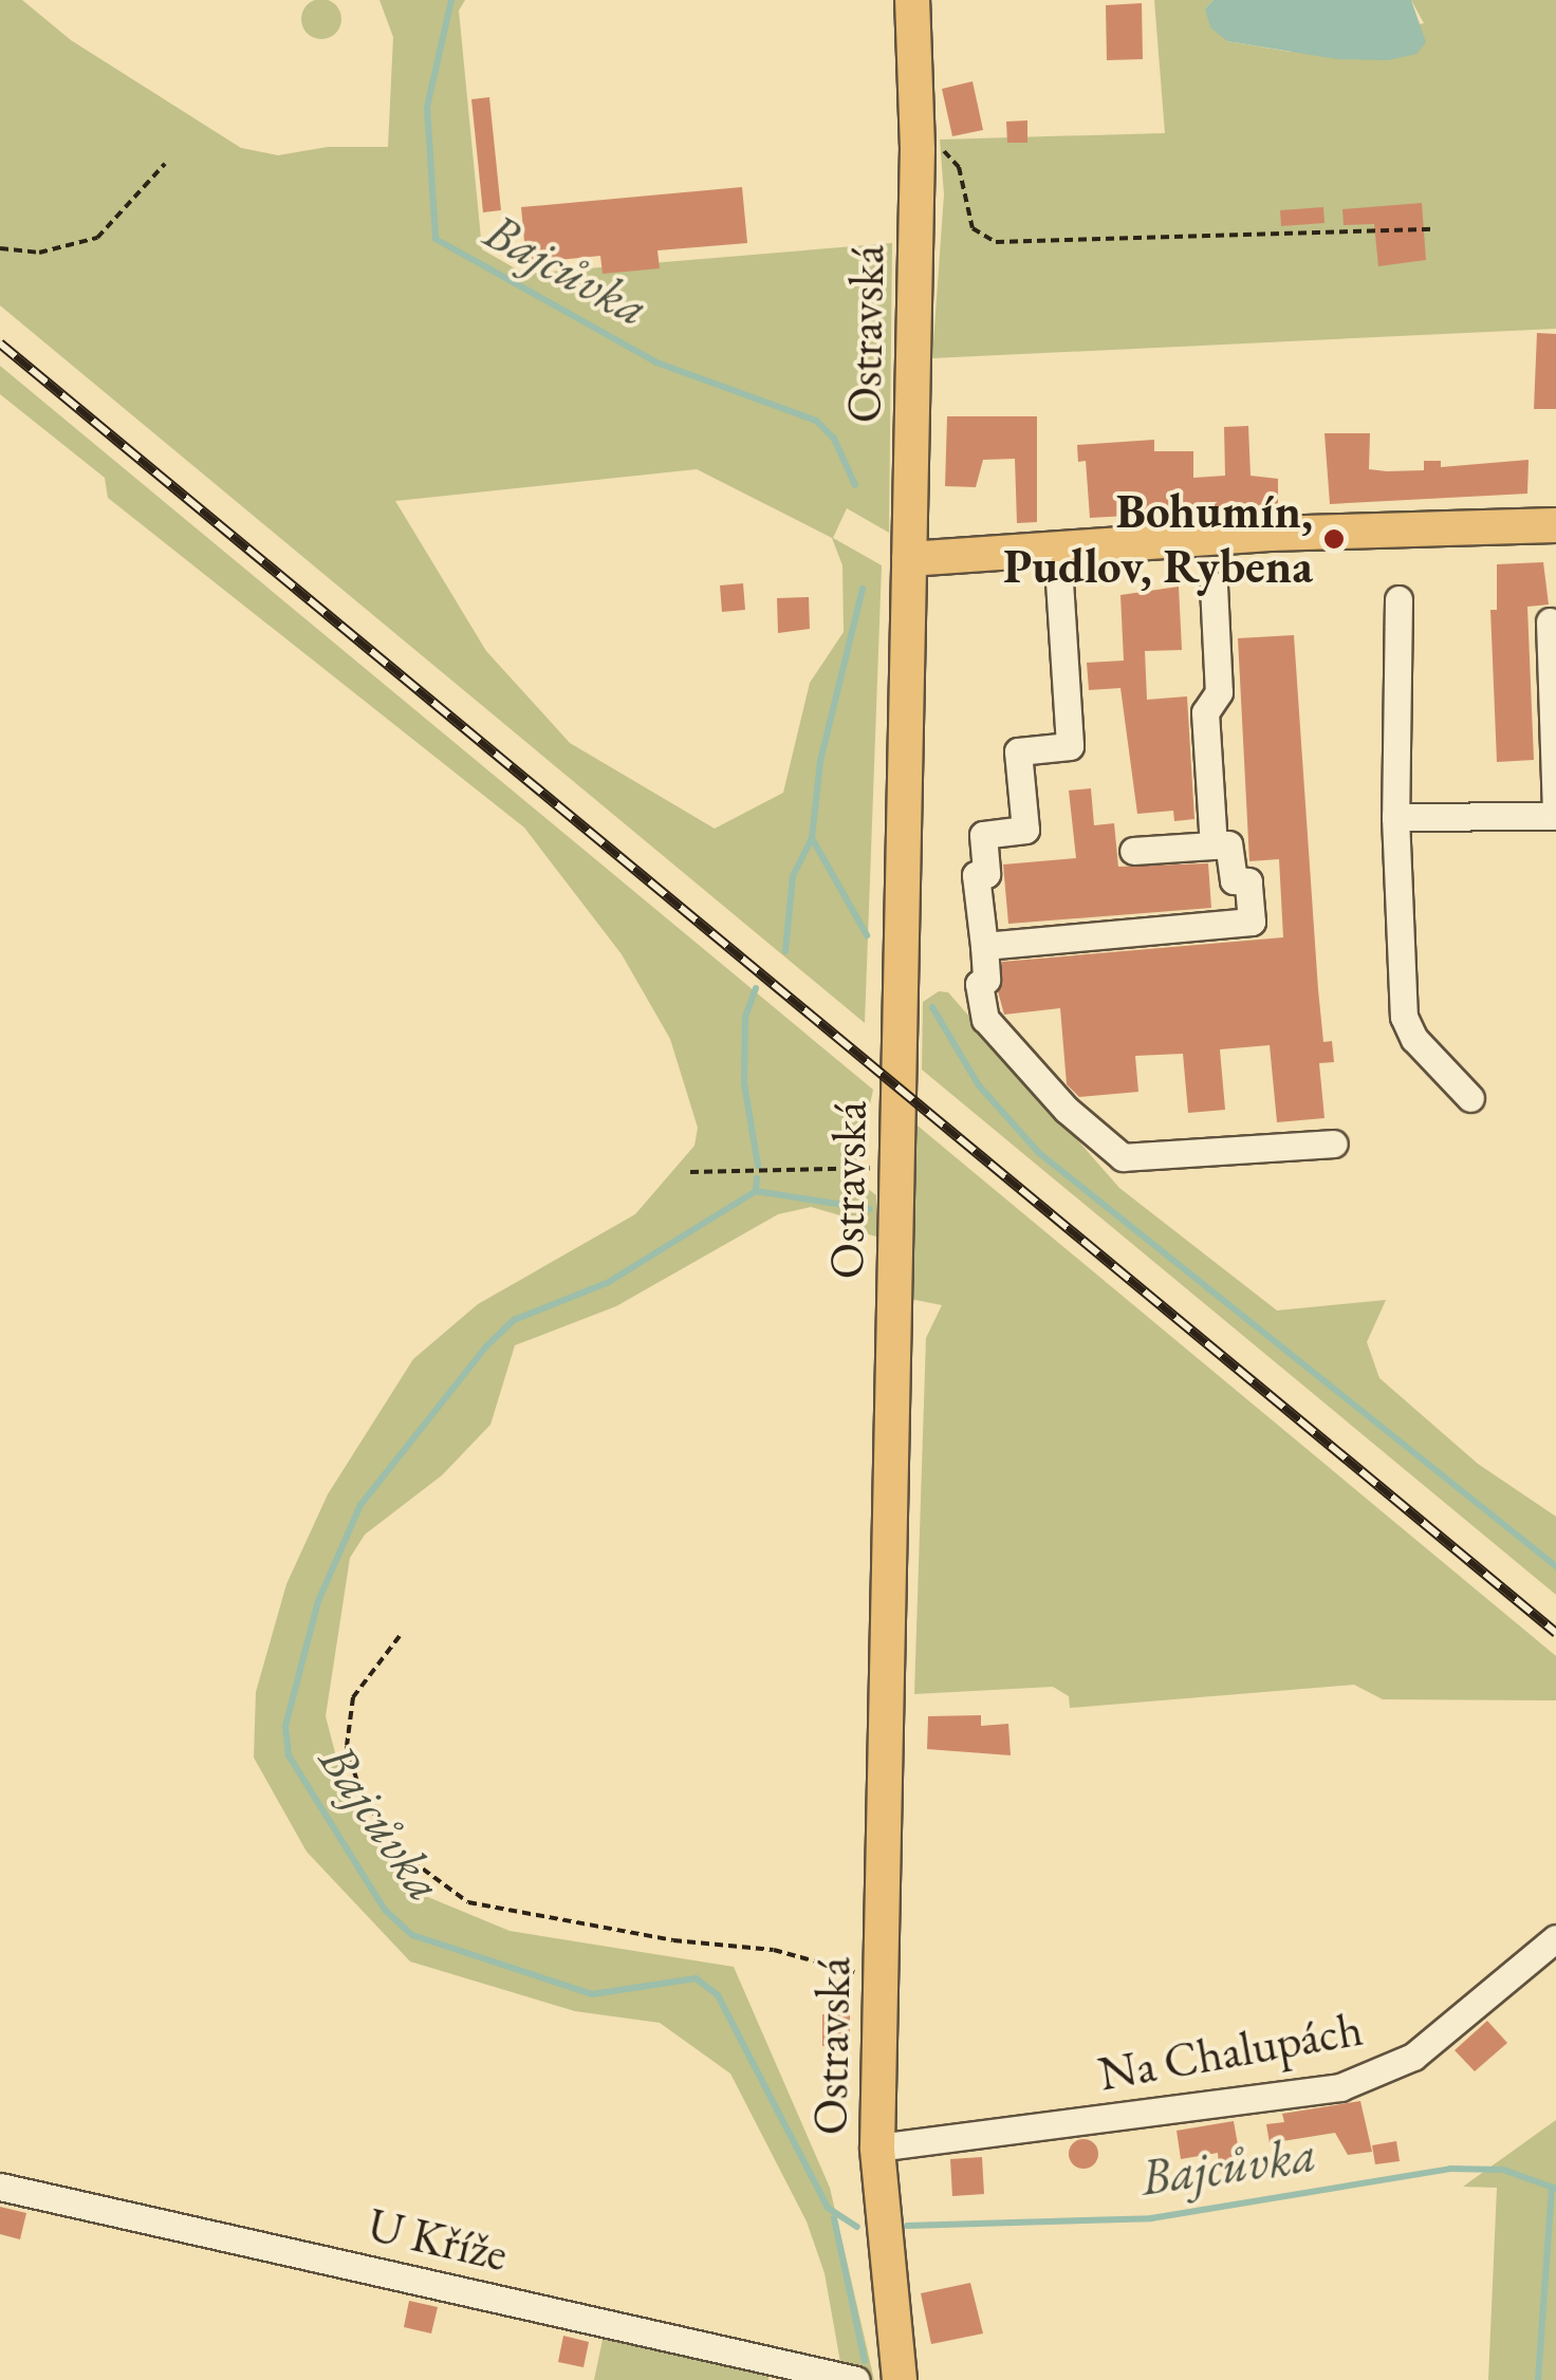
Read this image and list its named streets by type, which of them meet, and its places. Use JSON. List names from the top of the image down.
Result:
{
  "streets": {
    "main road": ["Ostravská"],
    "street": ["Na Chalupách", "U Kříže"]
  },
  "crossings": [
    ["Ostravská", "Na Chalupách"]
  ],
  "water": ["Bajcůvka"],
  "places": ["Bohumín, Pudlov, Rybena"]
}
